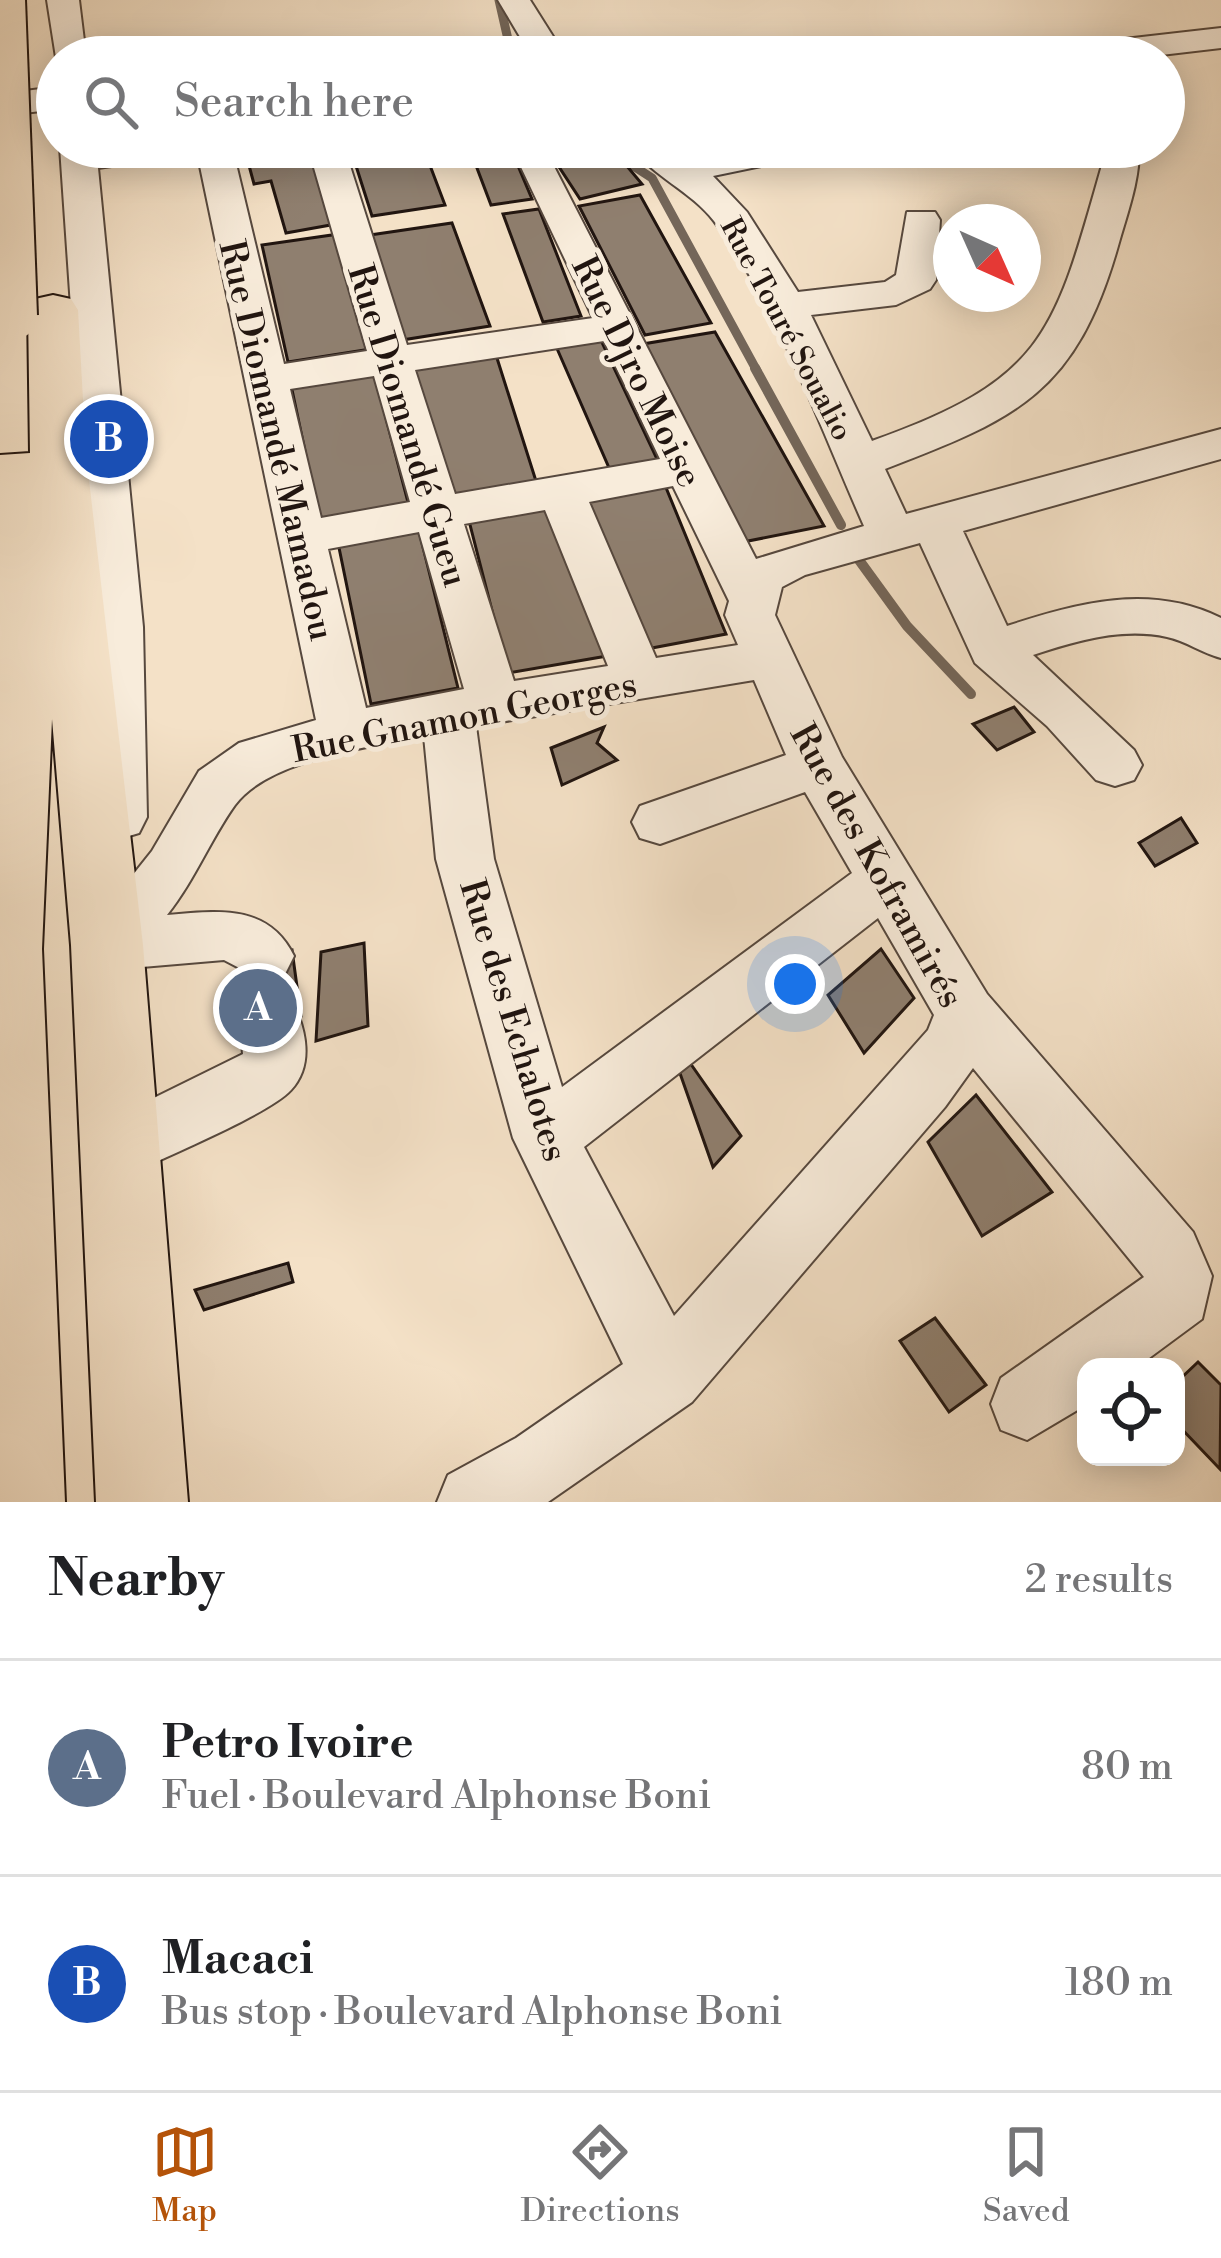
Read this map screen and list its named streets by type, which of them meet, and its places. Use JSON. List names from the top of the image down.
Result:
{
  "streets": {
    "street": [
      "Rue Touré Soualio",
      "Rue Djro Moise",
      "Rue Diomandé Gueu",
      "Rue Diomandé Mamadou",
      "Rue Gnamon Georges",
      "Rue des Koframirés",
      "Rue des Echalotes"
    ]
  },
  "crossings": [
    ["Rue Djro Moise", "Rue des Koframirés"],
    ["Rue Diomandé Gueu", "Rue Gnamon Georges"],
    ["Rue Diomandé Gueu", "Rue des Echalotes"],
    ["Rue Diomandé Mamadou", "Rue Gnamon Georges"],
    ["Rue Gnamon Georges", "Rue des Koframirés"],
    ["Rue Gnamon Georges", "Rue des Echalotes"],
    ["Rue des Koframirés", "Rue des Echalotes"]
  ],
  "north": "bottom right",
  "page": {
    "search": "Search here",
    "pins": ["B", "A"],
    "heading": ["Nearby", "2 results"],
    "list": [
      {
        "mark": "A",
        "name": "Petro Ivoire",
        "note": "Fuel · Boulevard Alphonse Boni",
        "value": "80 m"
      },
      {
        "mark": "B",
        "name": "Macaci",
        "note": "Bus stop · Boulevard Alphonse Boni",
        "value": "180 m"
      }
    ],
    "nav": ["Map", "Directions", "Saved"]
  }
}
